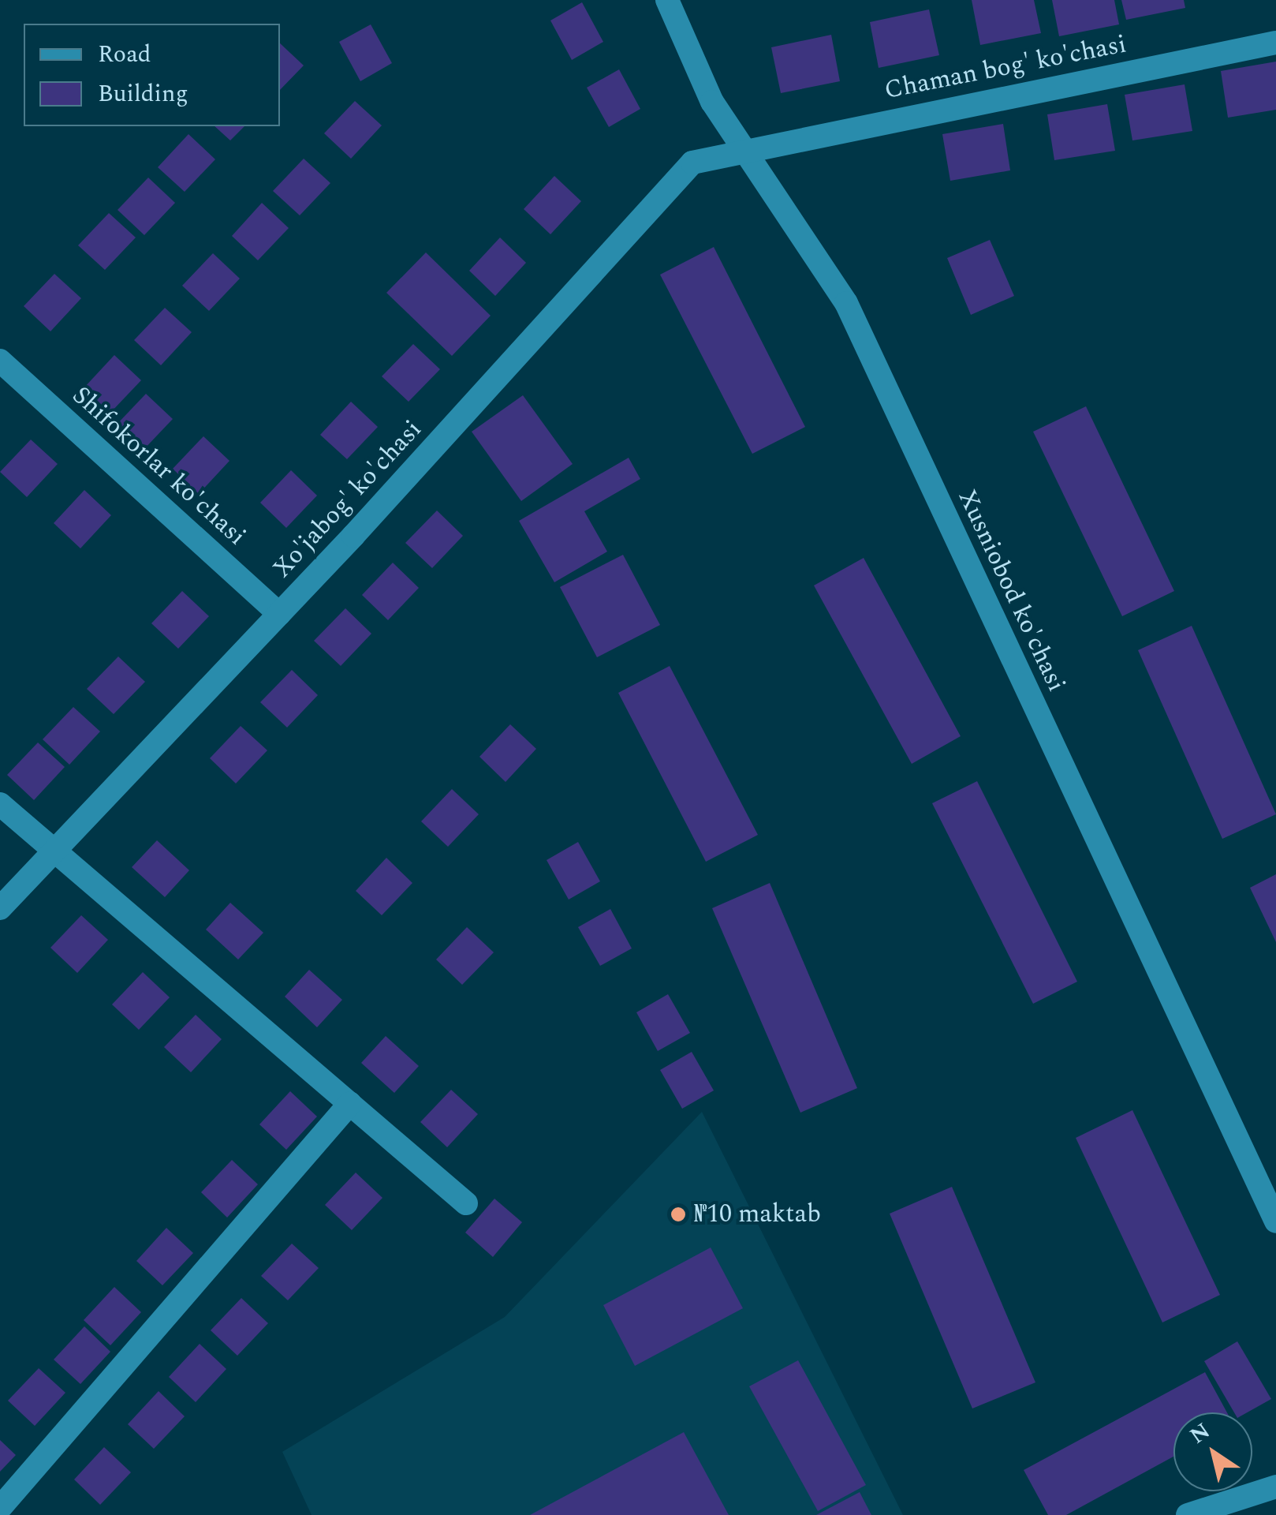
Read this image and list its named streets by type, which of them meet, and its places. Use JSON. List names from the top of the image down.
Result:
{
  "streets": {
    "street": [
      "Chaman bog' ko'chasi",
      "Shifokorlar ko'chasi",
      "Xo'jabog' ko'chasi",
      "Xusniobod ko'chasi"
    ]
  },
  "crossings": [
    ["Chaman bog' ko'chasi", "Xo'jabog' ko'chasi"],
    ["Chaman bog' ko'chasi", "Xusniobod ko'chasi"],
    ["Shifokorlar ko'chasi", "Xo'jabog' ko'chasi"],
    ["Xo'jabog' ko'chasi", "Xusniobod ko'chasi"]
  ],
  "places": ["№10 maktab"],
  "legend": ["Road", "Building"],
  "north": "top left"
}
